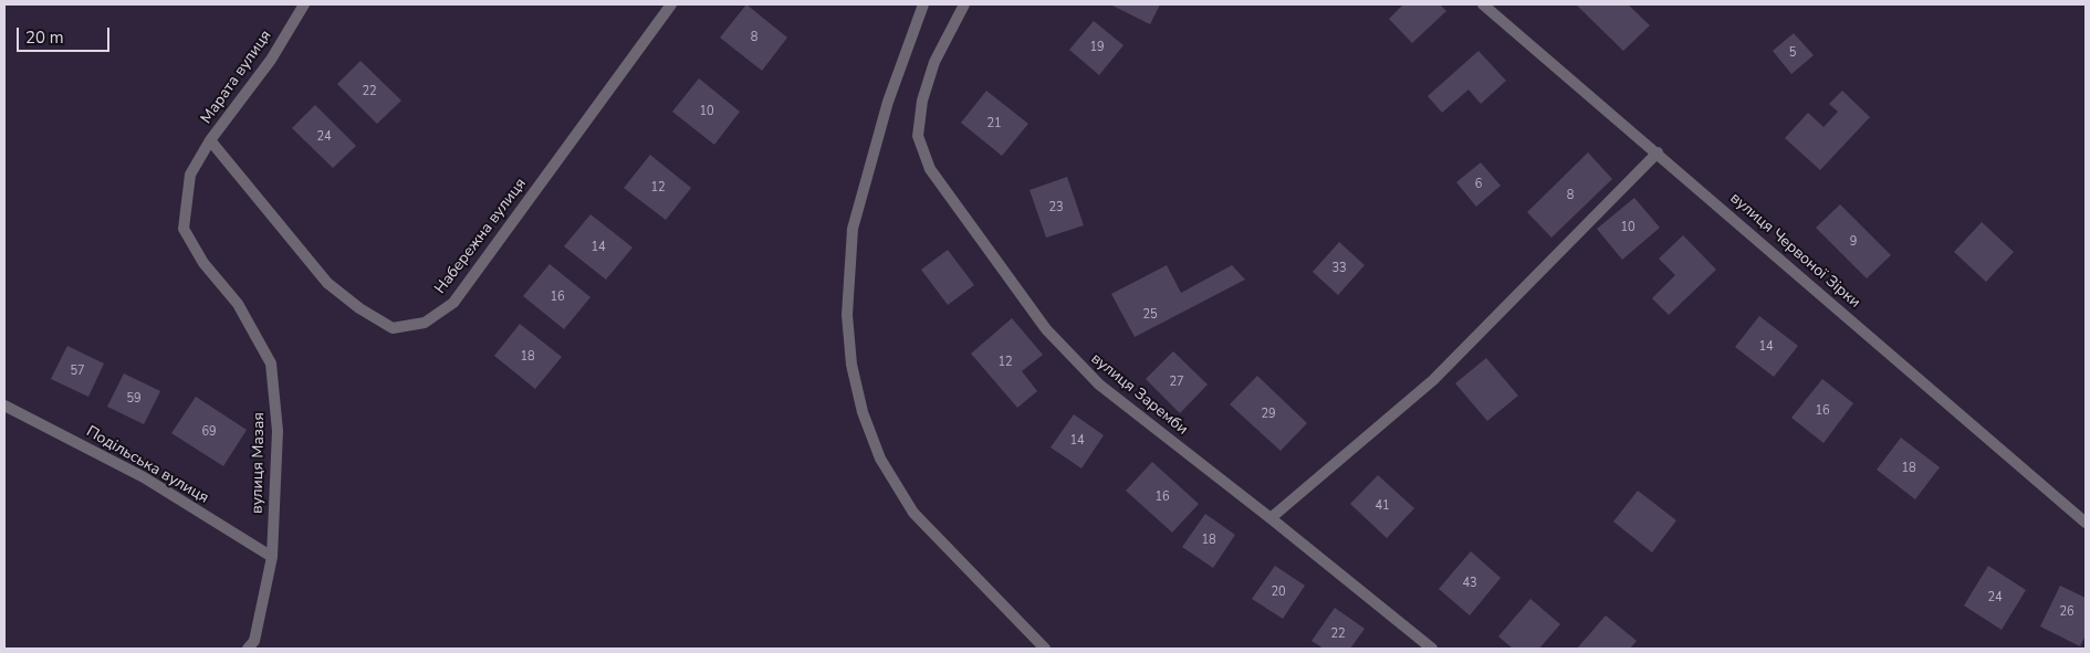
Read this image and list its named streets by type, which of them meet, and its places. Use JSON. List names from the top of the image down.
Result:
{
  "streets": {
    "street": [
      "Марата вулиця",
      "Набережна вулиця",
      "вулиця Червоної Зірки",
      "вулиця Заремби",
      "вулиця Мазая",
      "Подільська вулиця"
    ]
  },
  "crossings": [
    ["Марата вулиця", "Набережна вулиця"],
    ["Марата вулиця", "вулиця Мазая"],
    ["Набережна вулиця", "вулиця Мазая"],
    ["вулиця Мазая", "Подільська вулиця"]
  ],
  "house_numbers": [
    "8",
    "19",
    "5",
    "22",
    "10",
    "21",
    "24",
    "6",
    "12",
    "8",
    "23",
    "10",
    "9",
    "14",
    "33",
    "16",
    "25",
    "14",
    "18",
    "12",
    "57",
    "27",
    "59",
    "16",
    "29",
    "69",
    "14",
    "18",
    "16",
    "41",
    "18",
    "43",
    "20",
    "24",
    "26",
    "22"
  ],
  "scale_bar": "20 m"
}
